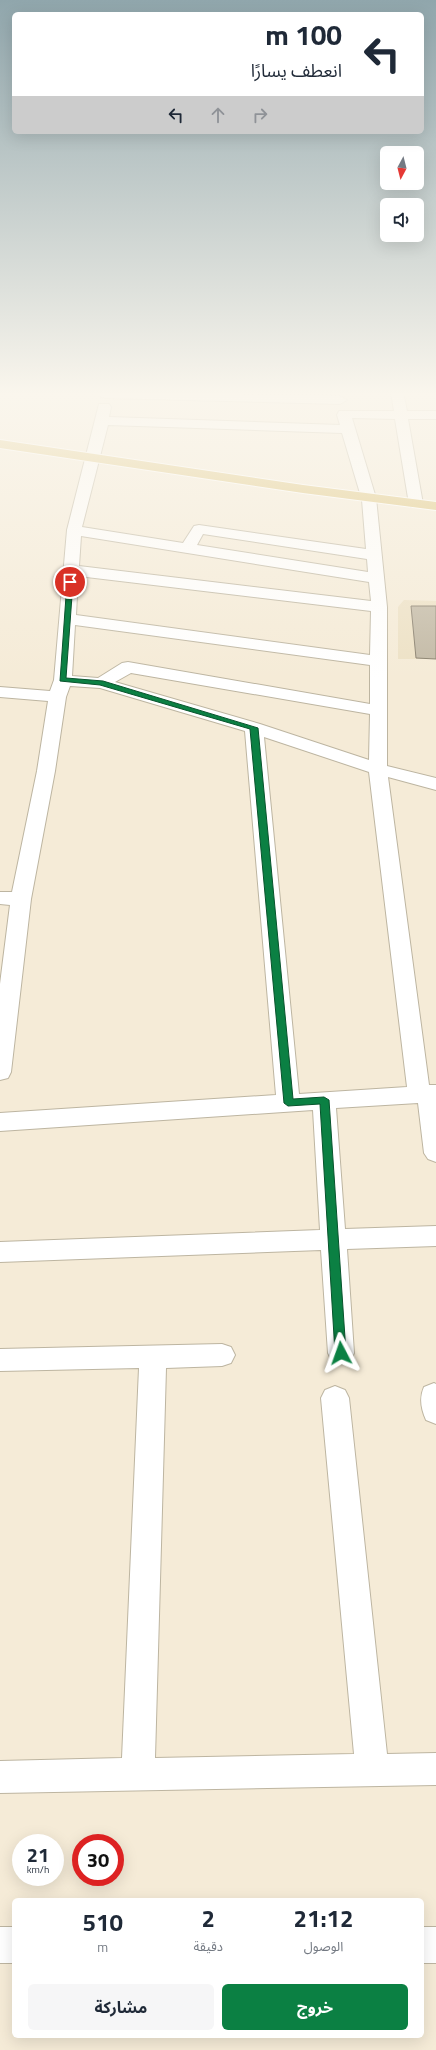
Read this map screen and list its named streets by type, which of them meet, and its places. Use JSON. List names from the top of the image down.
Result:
{
  "north": "bottom",
  "page": {
    "turn": ["100 m", "انعطف يسارًا"],
    "speed": "21 km/h",
    "limit": "30",
    "eta": [
      "21:12",
      "الوصول",
      "2",
      "دقيقة",
      "510",
      "m"
    ],
    "buttons": ["خروج", "مشاركة"]
  }
}
